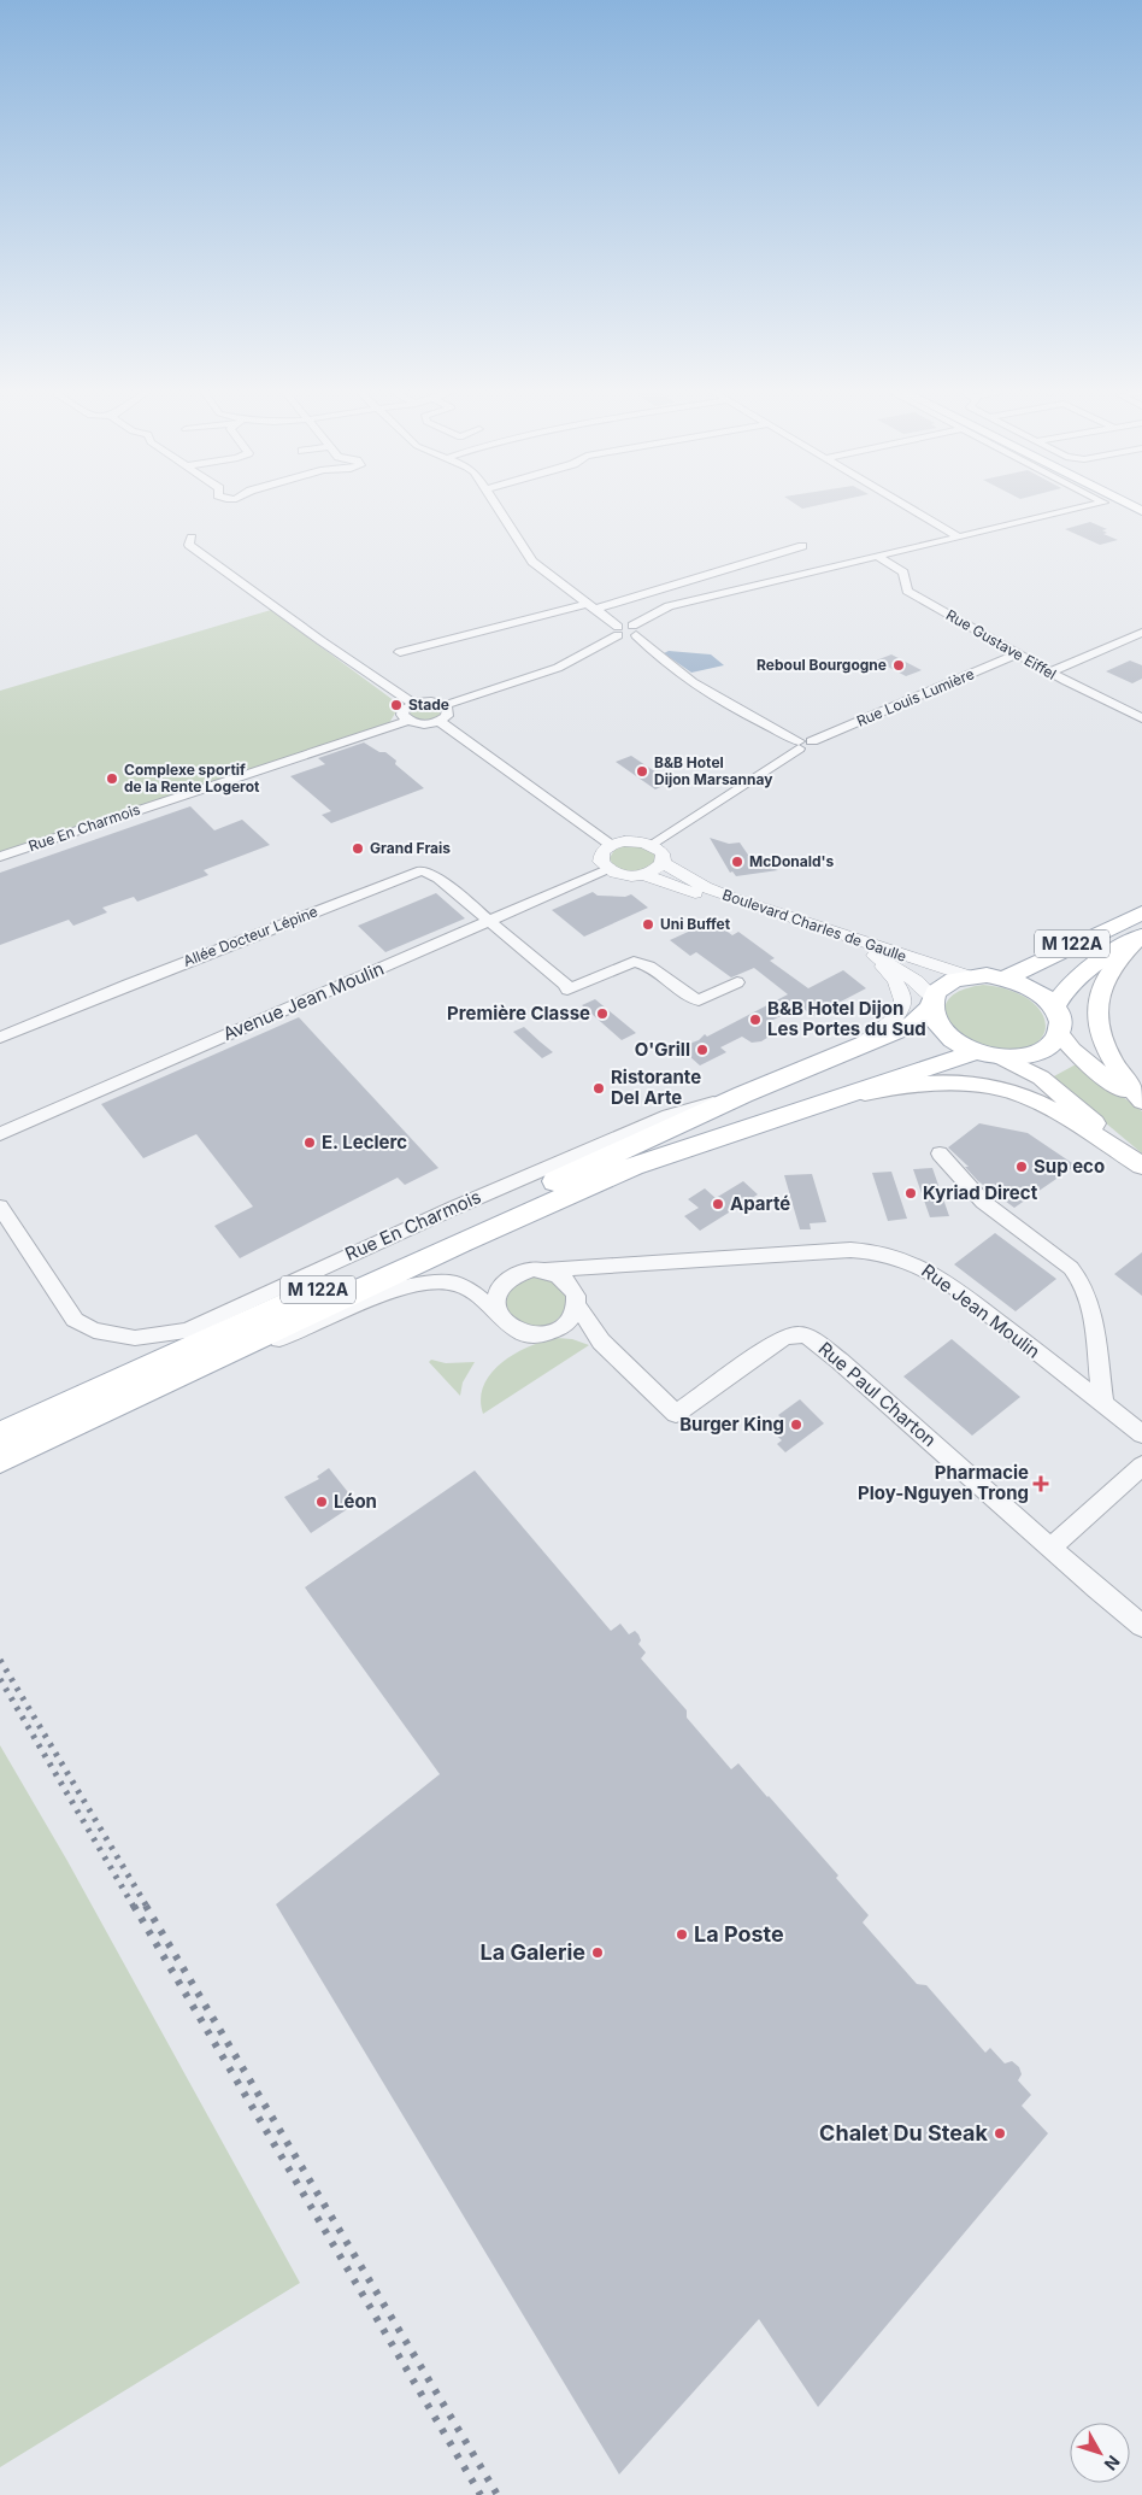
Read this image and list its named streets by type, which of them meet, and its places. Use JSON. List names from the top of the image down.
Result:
{
  "streets": {
    "main road": ["M 122A"],
    "street": [
      "Rue Gustave Eiffel",
      "Rue Louis Lumière",
      "Rue En Charmois",
      "Boulevard Charles de Gaulle",
      "Allée Docteur Lépine",
      "Avenue Jean Moulin",
      "Rue Jean Moulin",
      "Rue Paul Charton"
    ]
  },
  "crossings": [
    ["Rue Gustave Eiffel", "Rue Louis Lumière"],
    ["Rue En Charmois", "M 122A"],
    ["Boulevard Charles de Gaulle", "M 122A"],
    ["Boulevard Charles de Gaulle", "Avenue Jean Moulin"],
    ["Allée Docteur Lépine", "Avenue Jean Moulin"],
    ["Rue Jean Moulin", "Rue Paul Charton"]
  ],
  "places": {
    "other": [
      "Reboul Bourgogne",
      "Stade",
      "B&B Hotel Dijon Marsannay",
      "Complexe sportif de la Rente Logerot",
      "Grand Frais",
      "McDonald's",
      "Uni Buffet",
      "Première Classe",
      "B&B Hotel Dijon Les Portes du Sud",
      "O'Grill",
      "Ristorante Del Arte",
      "E. Leclerc",
      "Sup eco",
      "Kyriad Direct",
      "Aparté",
      "Burger King",
      "Léon",
      "La Poste",
      "La Galerie",
      "Chalet Du Steak"
    ],
    "health": ["Pharmacie Ploy-Nguyen Trong"]
  },
  "north": "bottom right"
}
